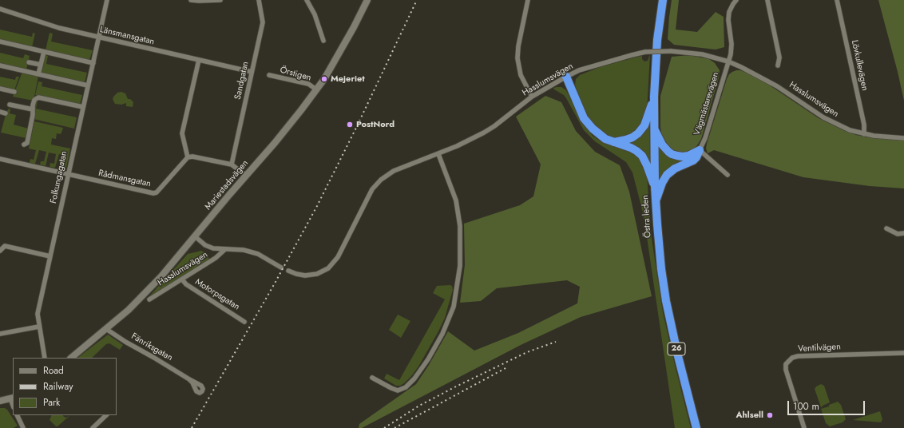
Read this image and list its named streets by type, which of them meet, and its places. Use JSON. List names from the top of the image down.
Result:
{
  "streets": {
    "highway": ["Östra leden", "26"],
    "street": [
      "Länsmansgatan",
      "Lövkullevägen",
      "Örstigen",
      "Hasslumsvägen",
      "Sandgatan",
      "Vägmästarevägen",
      "Folkungagatan",
      "Rådmansgatan",
      "Mariestadsvägen",
      "Motorpsgatan",
      "Fänriksgatan",
      "Ventilvägen"
    ]
  },
  "crossings": [
    ["Länsmansgatan", "Sandgatan"],
    ["Länsmansgatan", "Folkungagatan"],
    ["Lövkullevägen", "Hasslumsvägen"],
    ["Örstigen", "Mariestadsvägen"],
    ["Hasslumsvägen", "Vägmästarevägen"],
    ["Hasslumsvägen", "Mariestadsvägen"],
    ["Hasslumsvägen", "Motorpsgatan"],
    ["Folkungagatan", "Rådmansgatan"],
    ["Mariestadsvägen", "Fänriksgatan"]
  ],
  "places": ["Mejeriet", "PostNord", "Ahlsell"],
  "legend": ["Road", "Railway", "Park"],
  "scale_bar": "100 m"
}
